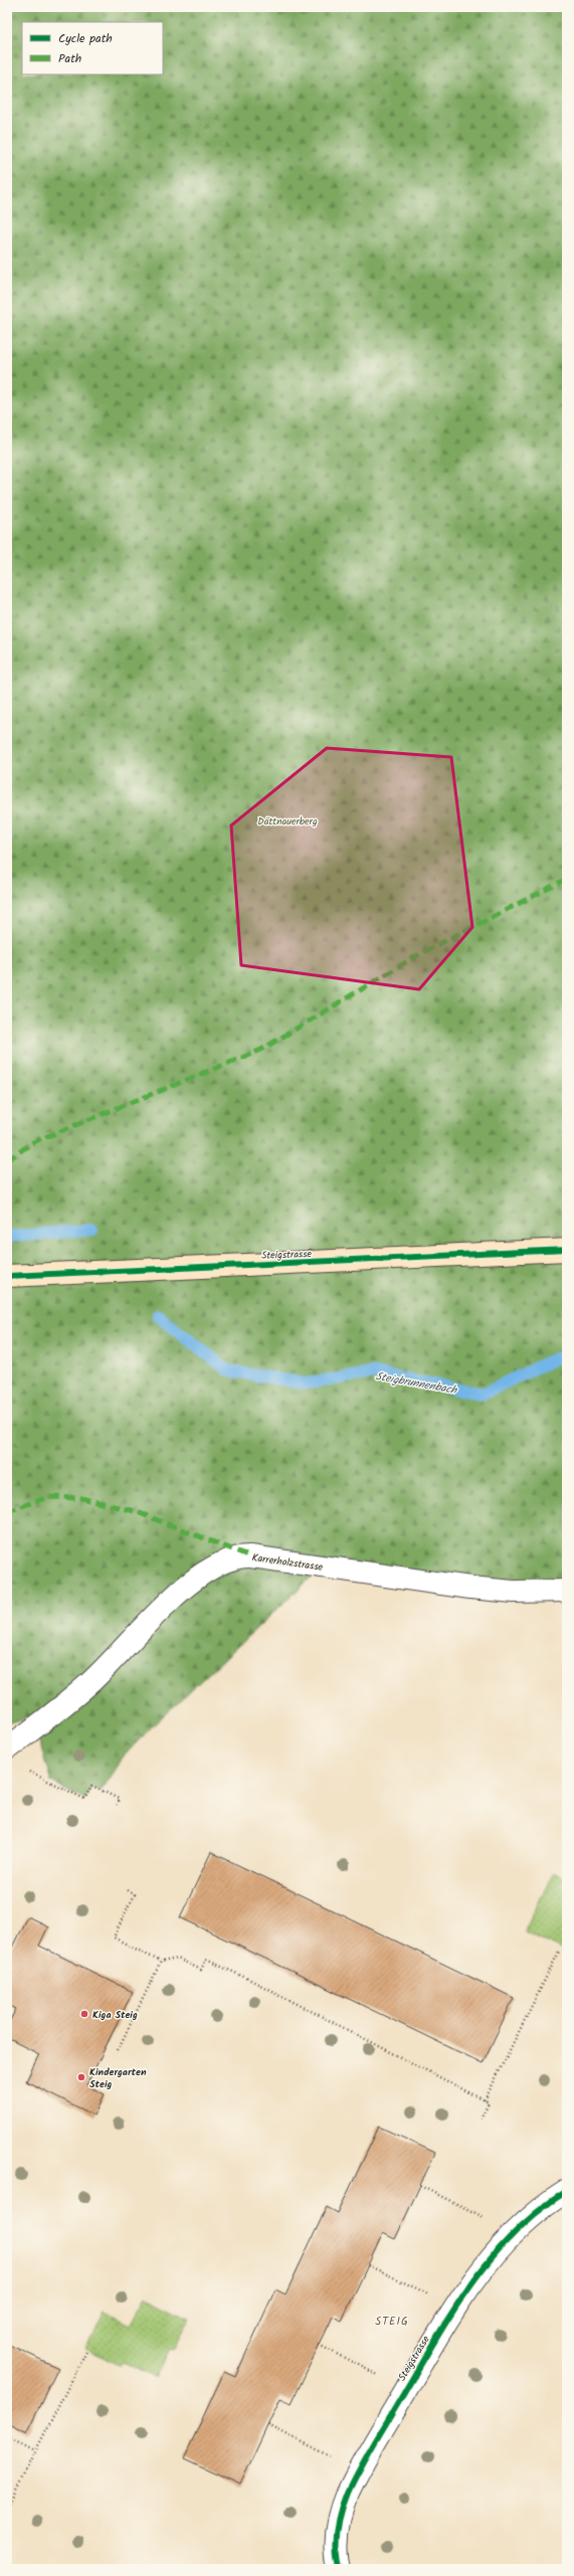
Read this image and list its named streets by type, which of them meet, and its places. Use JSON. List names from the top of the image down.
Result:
{
  "streets": {
    "main road": ["Steigstrasse"],
    "street": ["Karrerholzstrasse"]
  },
  "districts": ["STEIG"],
  "water": ["Steigbrunnenbach"],
  "parks": ["Dättnauerberg"],
  "places": ["Kiga Steig", "Kindergarten Steig"],
  "legend": ["Cycle path", "Path"]
}
